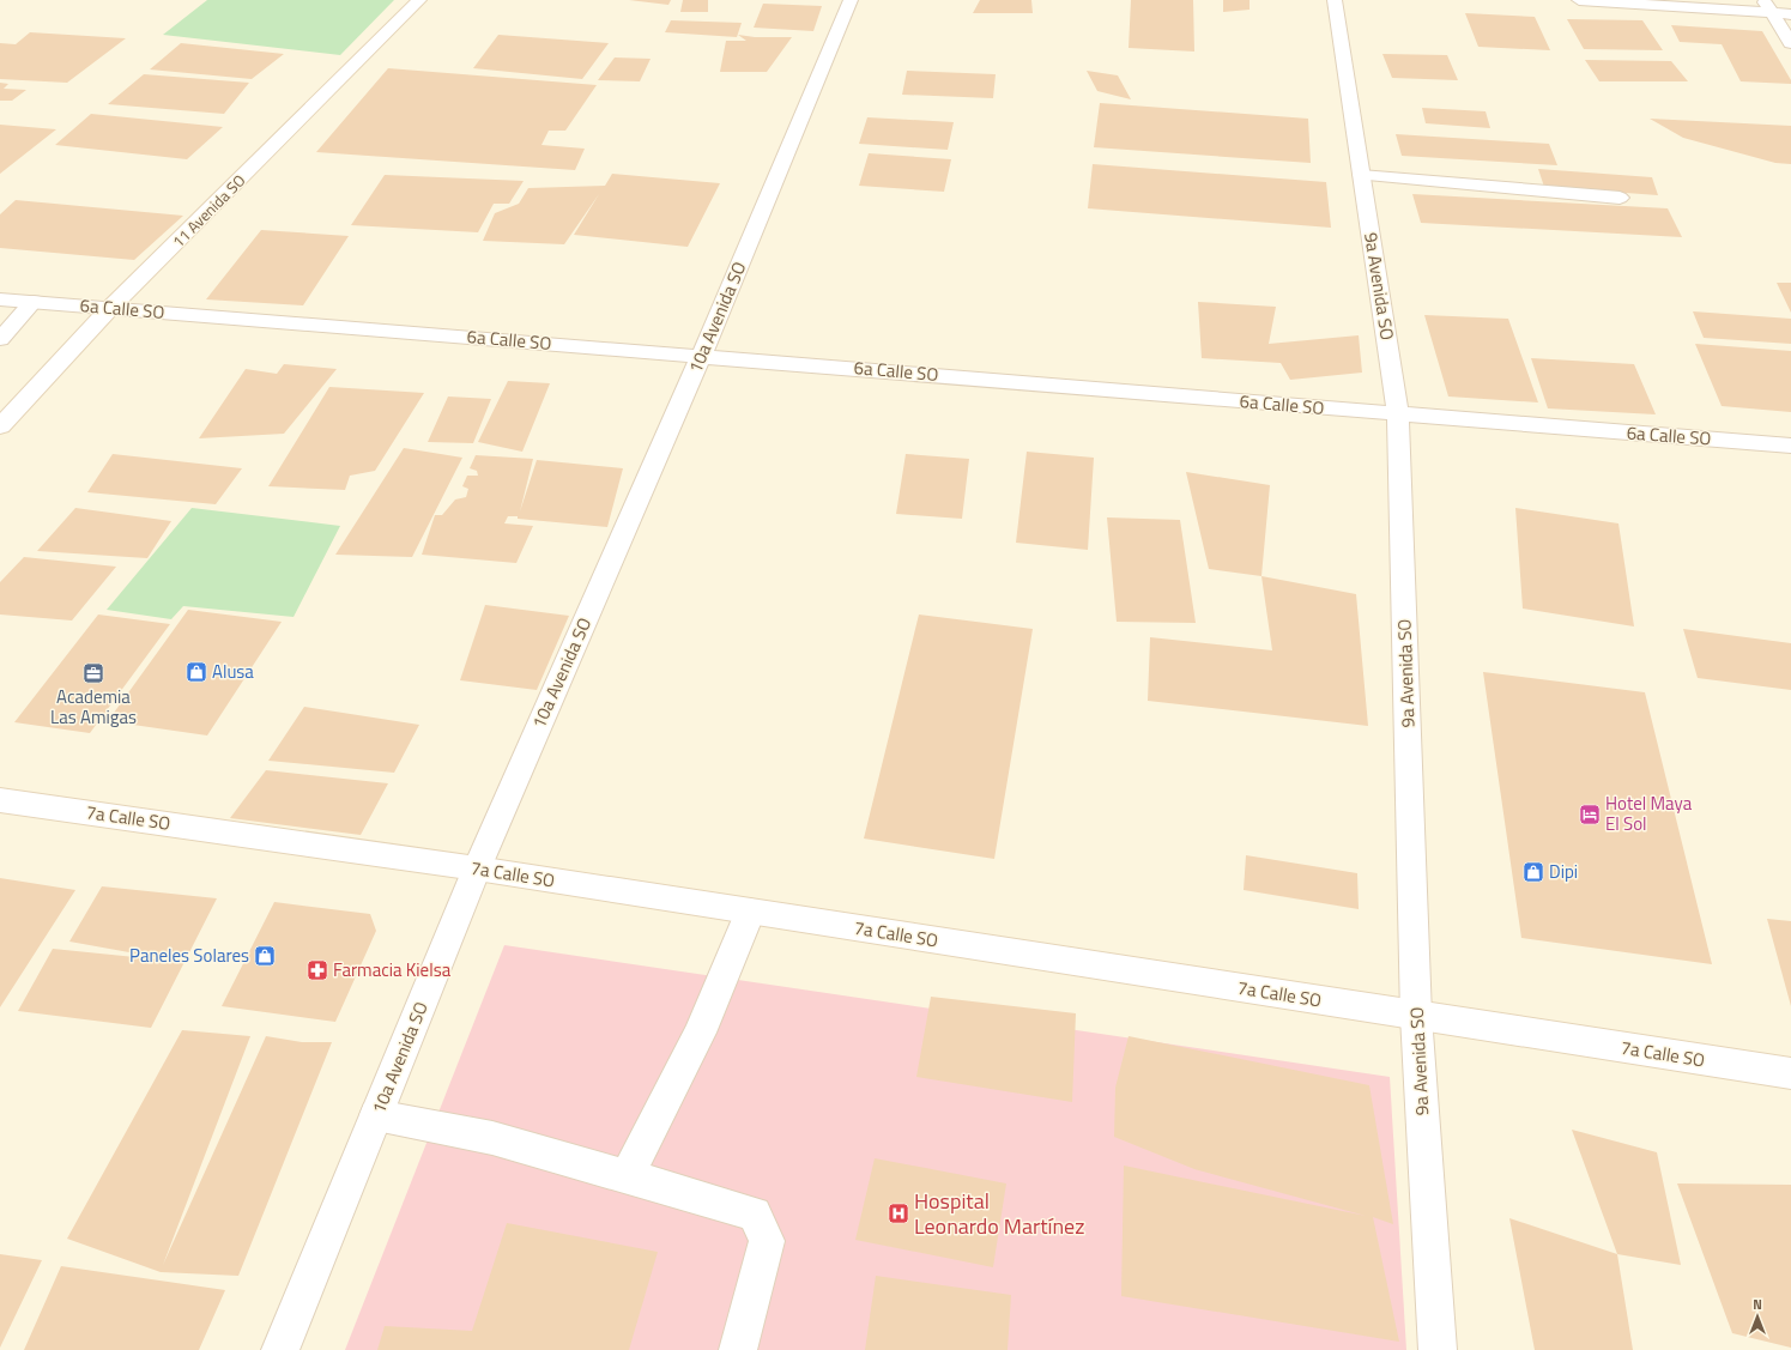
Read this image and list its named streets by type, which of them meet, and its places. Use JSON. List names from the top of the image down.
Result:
{
  "streets": {
    "street": [
      "11 Avenida SO",
      "9a Avenida SO",
      "6a Calle SO",
      "10a Avenida SO",
      "7a Calle SO"
    ]
  },
  "crossings": [
    ["11 Avenida SO", "6a Calle SO"],
    ["9a Avenida SO", "6a Calle SO"],
    ["9a Avenida SO", "7a Calle SO"],
    ["6a Calle SO", "10a Avenida SO"],
    ["10a Avenida SO", "7a Calle SO"]
  ],
  "places": {
    "shop": ["Alusa", "Dipi", "Paneles Solares"],
    "office": ["Academia Las Amigas"],
    "hotel": ["Hotel Maya El Sol"],
    "pharmacy": ["Farmacia Kielsa"],
    "hospital": ["Hospital Leonardo Martínez"]
  },
  "north": "top"
}
